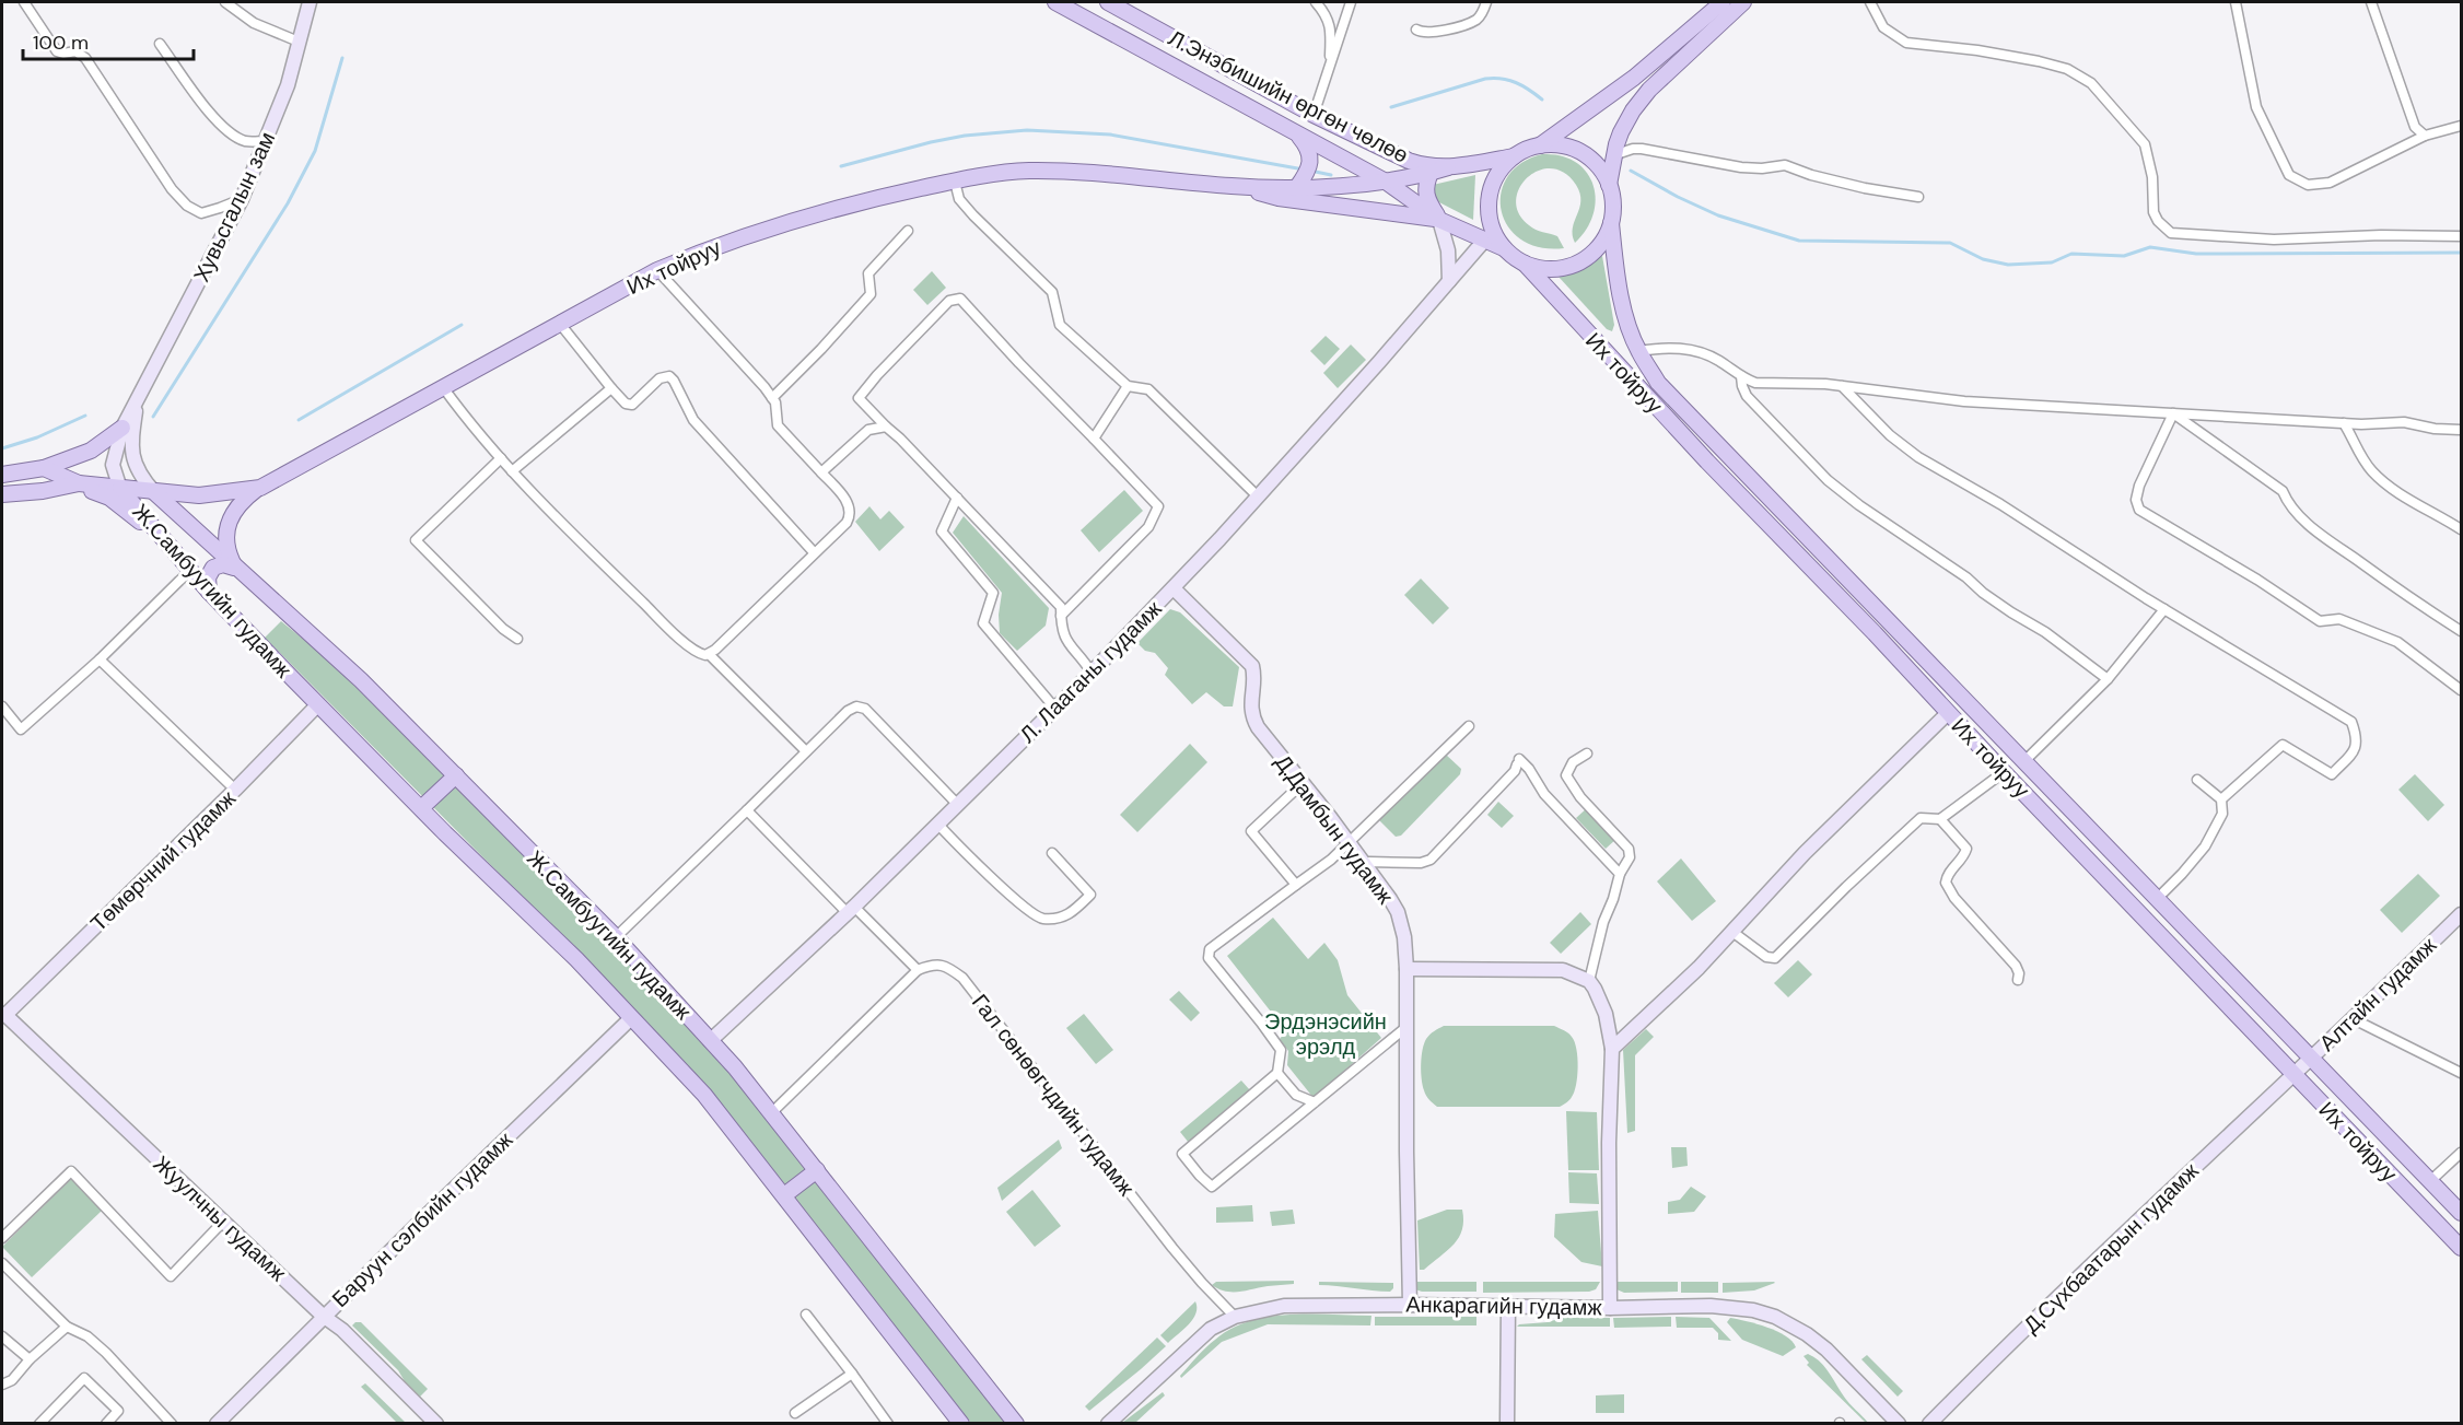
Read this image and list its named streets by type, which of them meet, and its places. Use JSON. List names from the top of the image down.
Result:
{
  "streets": {
    "main road": [
      "Л.Энэбишийн өргөн чөлөө",
      "Хувьсгалын зам",
      "Их тойруу",
      "Ж.Самбуугийн гудамж",
      "Л. Лааганы гудамж",
      "Д.Дамбын гудамж",
      "Төмөрчний гудамж",
      "Алтайн гудамж",
      "Жуулчны гудамж",
      "Баруун сэлбийн гудамж",
      "Д.Сүхбаатарын гудамж",
      "Анкарагийн гудамж"
    ],
    "street": ["Гал сөнөөгчдийн гудамж"]
  },
  "crossings": [
    ["Л.Энэбишийн өргөн чөлөө", "Их тойруу"],
    ["Хувьсгалын зам", "Их тойруу"],
    ["Хувьсгалын зам", "Ж.Самбуугийн гудамж"],
    ["Их тойруу", "Ж.Самбуугийн гудамж"],
    ["Их тойруу", "Л. Лааганы гудамж"],
    ["Их тойруу", "Алтайн гудамж"],
    ["Их тойруу", "Д.Сүхбаатарын гудамж"],
    ["Ж.Самбуугийн гудамж", "Л. Лааганы гудамж"],
    ["Ж.Самбуугийн гудамж", "Төмөрчний гудамж"],
    ["Ж.Самбуугийн гудамж", "Баруун сэлбийн гудамж"],
    ["Л. Лааганы гудамж", "Д.Дамбын гудамж"],
    ["Д.Дамбын гудамж", "Анкарагийн гудамж"],
    ["Төмөрчний гудамж", "Жуулчны гудамж"],
    ["Алтайн гудамж", "Д.Сүхбаатарын гудамж"],
    ["Гал сөнөөгчдийн гудамж", "Анкарагийн гудамж"],
    ["Жуулчны гудамж", "Баруун сэлбийн гудамж"]
  ],
  "parks": ["Эрдэнэсийн эрэлд"],
  "scale_bar": "100 m"
}
